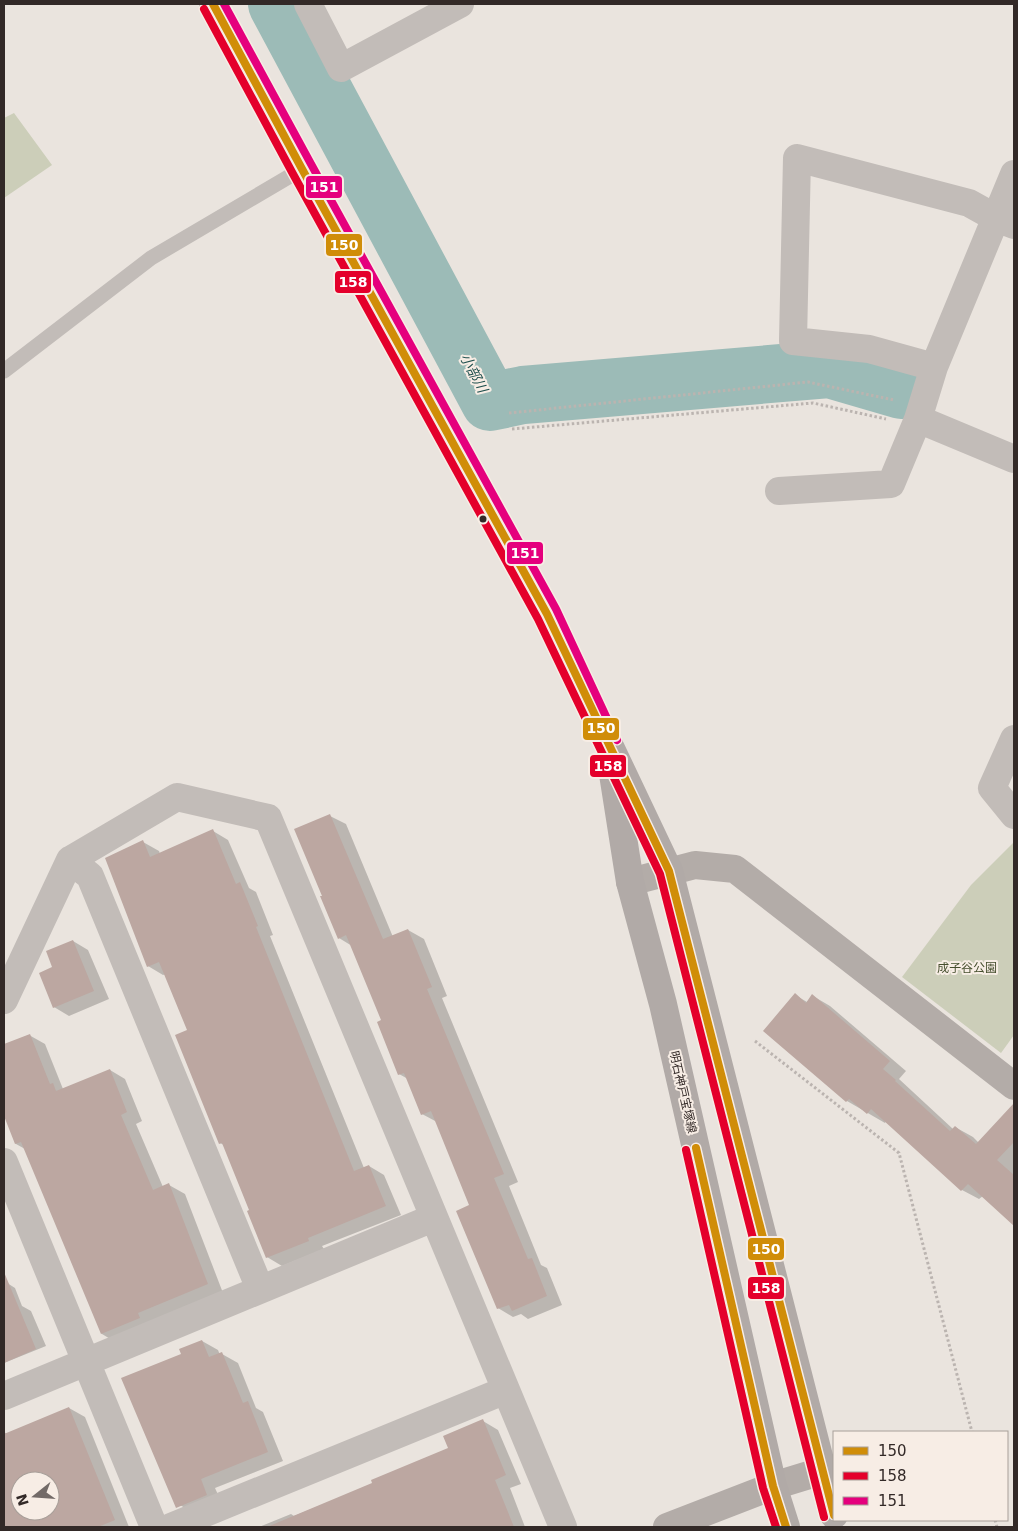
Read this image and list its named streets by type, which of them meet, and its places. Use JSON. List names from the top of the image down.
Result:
{
  "streets": {
    "main road": ["明石神戸宝塚線"]
  },
  "water": ["小部川"],
  "parks": ["成子谷公園"],
  "lines": ["transit line 150", "transit line 151", "transit line 158"],
  "legend": ["150", "158", "151"],
  "north": "left"
}
